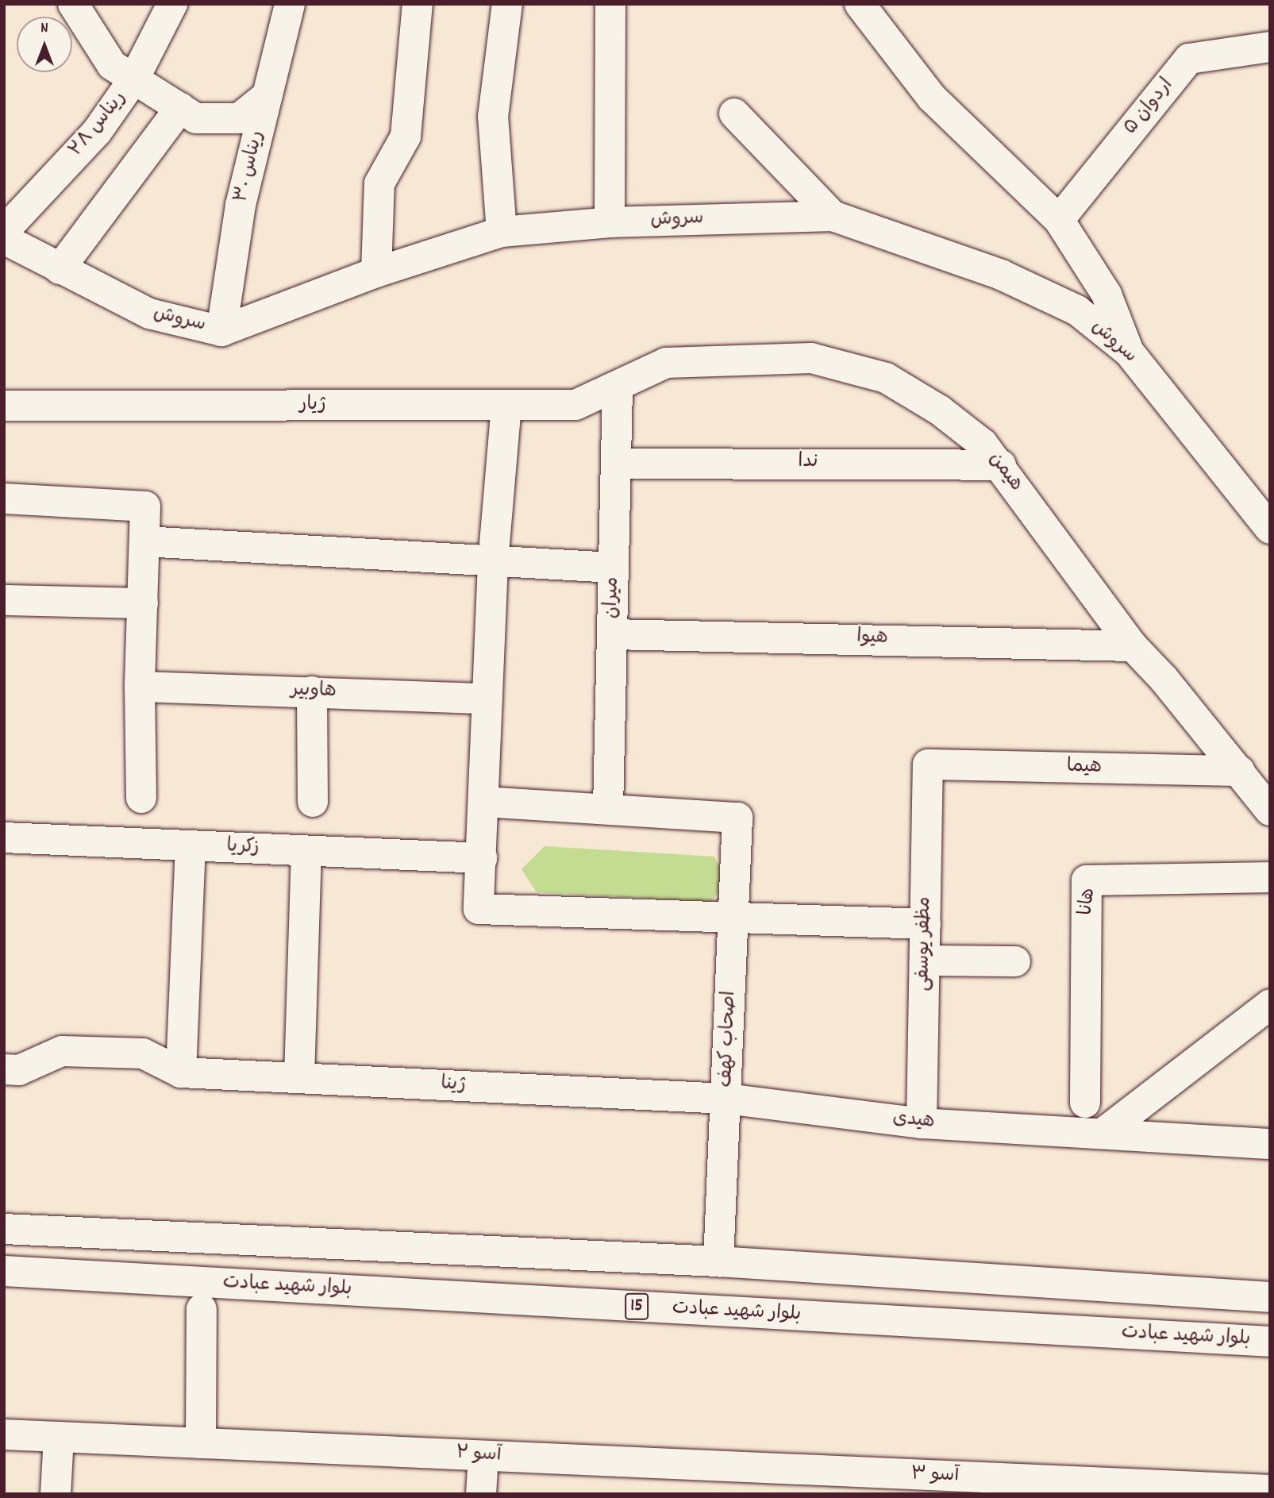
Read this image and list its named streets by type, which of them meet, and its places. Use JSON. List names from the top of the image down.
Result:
{
  "streets": {
    "street": [
      "اردوان ۵",
      "ریناس ۲۸",
      "ریناس ۳۰",
      "سروش",
      "ژیار",
      "ندا",
      "هیمن",
      "میران",
      "هیوا",
      "هاوبیر",
      "هیما",
      "زکریا",
      "هانا",
      "مظفر یوسفی",
      "اصحاب کهف",
      "ژینا",
      "هیدی",
      "بلوار شهید عبادت",
      "15",
      "آسو ۲",
      "آسو ۳"
    ]
  },
  "crossings": [
    ["ریناس ۲۸", "سروش"],
    ["ریناس ۳۰", "سروش"],
    ["ژیار", "هیمن"],
    ["ژیار", "میران"],
    ["ندا", "هیمن"],
    ["ندا", "میران"],
    ["هیمن", "میران"],
    ["هیمن", "هیوا"],
    ["هیمن", "هیما"],
    ["میران", "هیوا"],
    ["میران", "اصحاب کهف"],
    ["هیما", "مظفر یوسفی"],
    ["مظفر یوسفی", "هیدی"],
    ["اصحاب کهف", "ژینا"],
    ["اصحاب کهف", "هیدی"],
    ["ژینا", "هیدی"],
    ["آسو ۲", "آسو ۳"]
  ],
  "north": "top"
}
